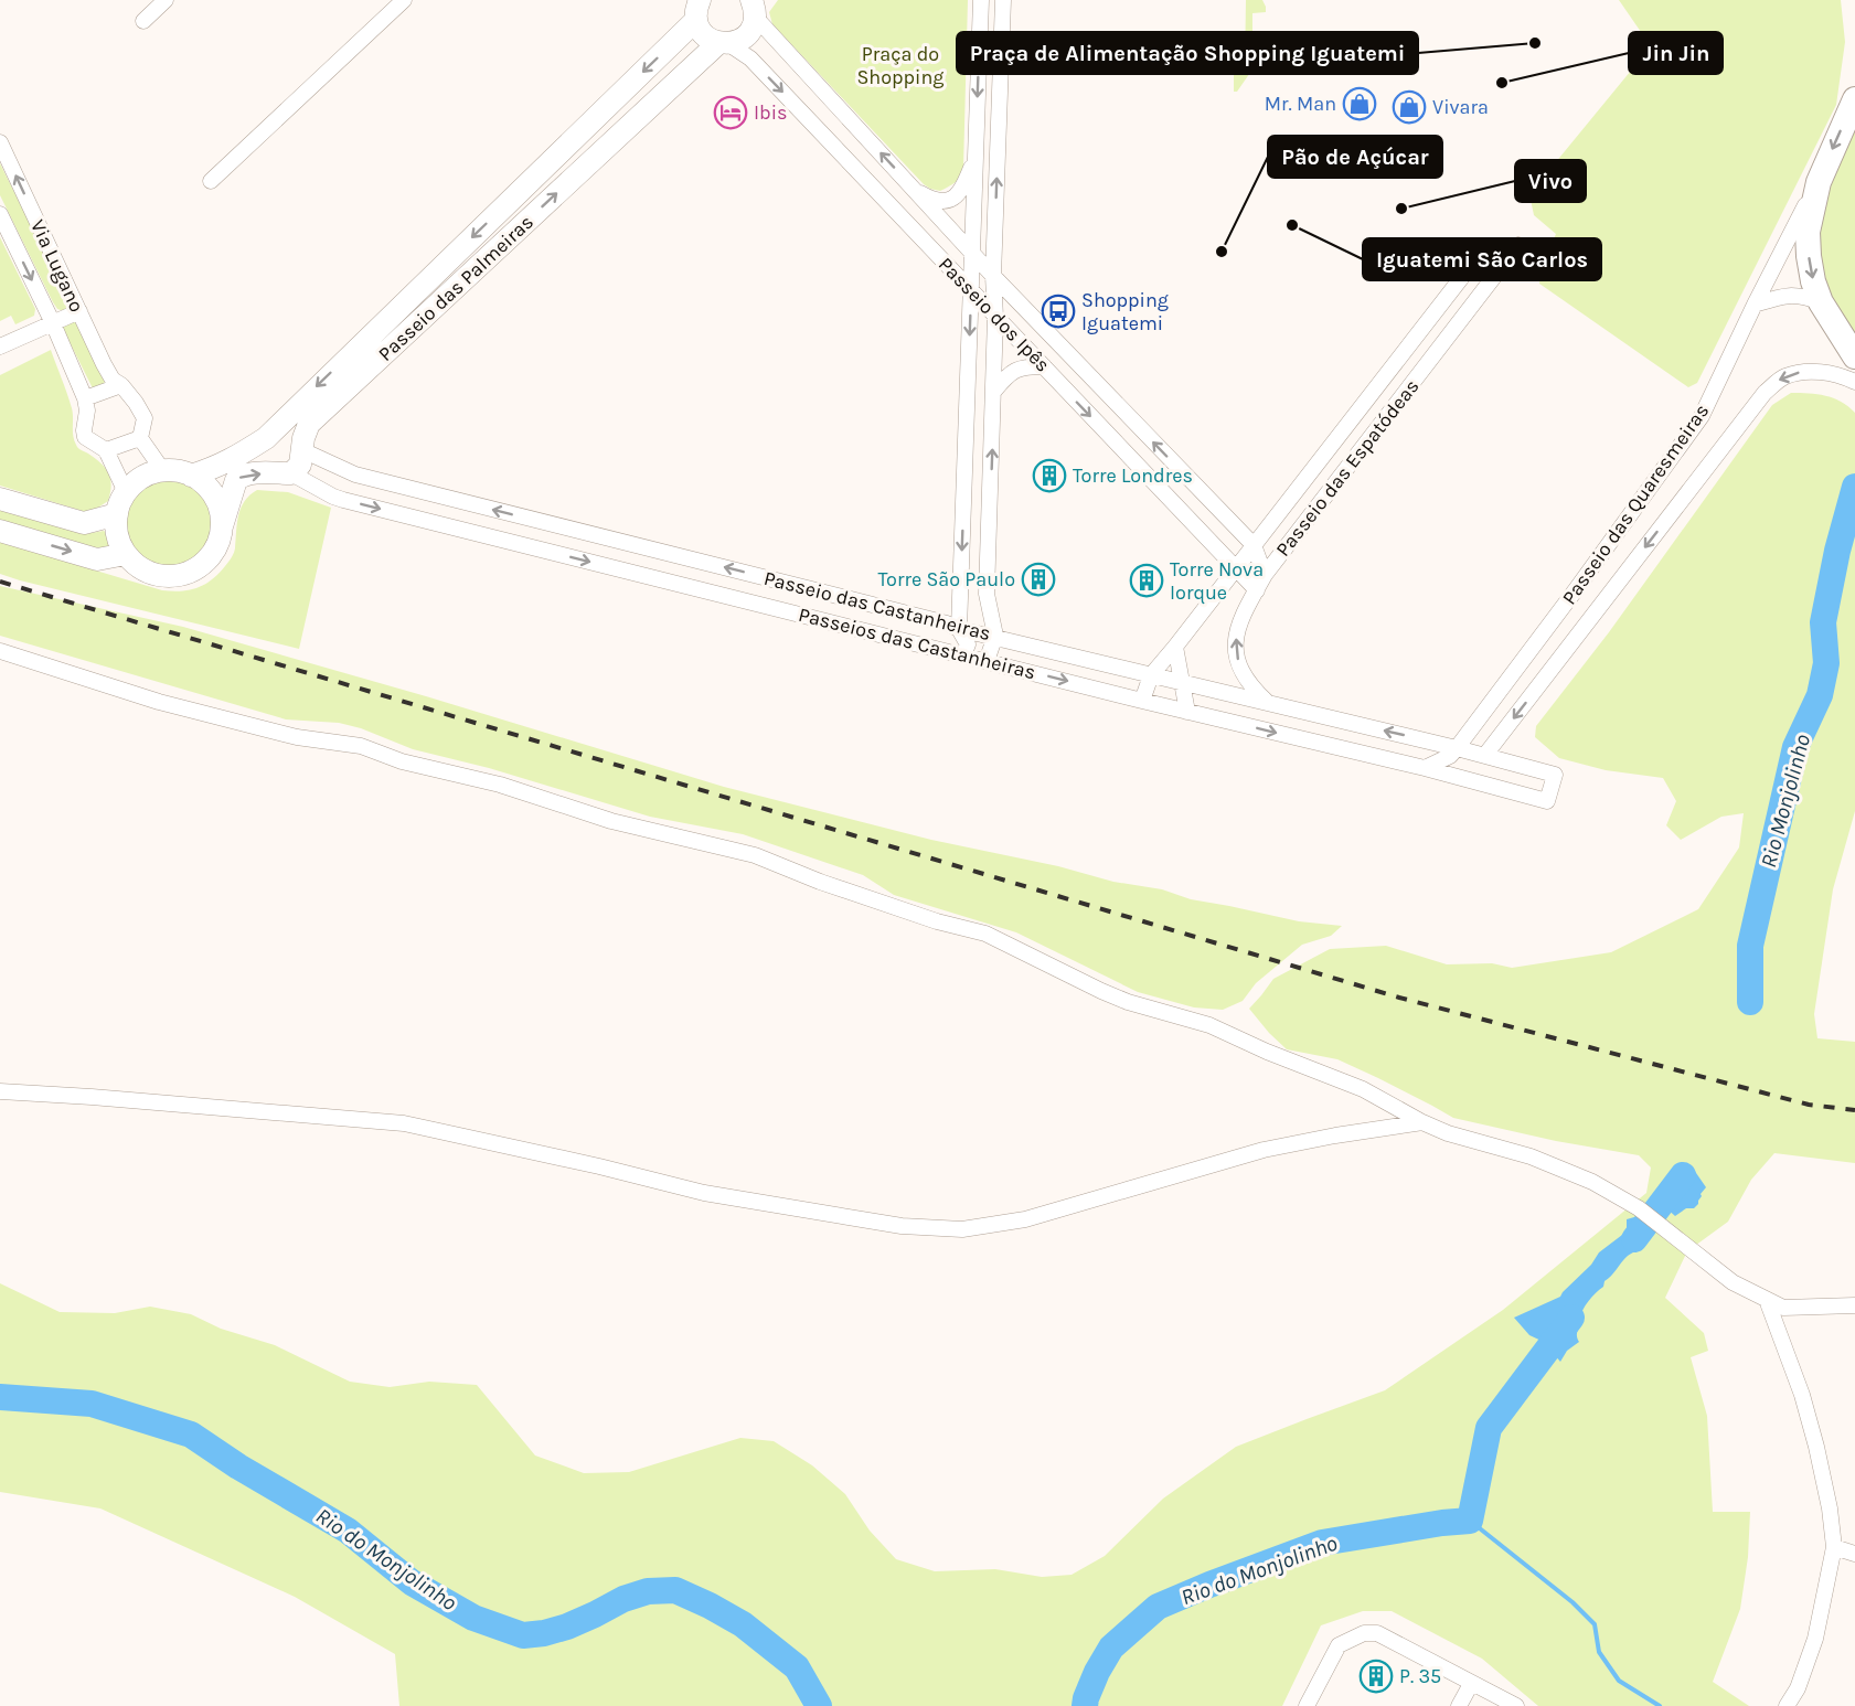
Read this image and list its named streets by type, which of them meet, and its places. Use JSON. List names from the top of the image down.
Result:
{
  "streets": {
    "street": [
      "Via Lugano",
      "Passeio das Palmeiras",
      "Passeio dos Ipês",
      "Passeio das Espatódeas",
      "Passeio das Quaresmeiras",
      "Passeio das Castanheiras",
      "Passeios das Castanheiras"
    ]
  },
  "crossings": [
    ["Via Lugano", "Passeio das Palmeiras"],
    ["Passeio das Palmeiras", "Passeio dos Ipês"],
    ["Passeio das Palmeiras", "Passeio das Castanheiras"],
    ["Passeio das Palmeiras", "Passeios das Castanheiras"],
    ["Passeio dos Ipês", "Passeio das Espatódeas"],
    ["Passeio das Espatódeas", "Passeio das Castanheiras"],
    ["Passeio das Quaresmeiras", "Passeio das Castanheiras"],
    ["Passeio das Quaresmeiras", "Passeios das Castanheiras"]
  ],
  "one_way": ["Passeio das Castanheiras", "Passeios das Castanheiras"],
  "water": ["Rio Monjolinho", "Rio do Monjolinho"],
  "parks": ["Praça do Shopping"],
  "places": {
    "other": [
      "Praça de Alimentação Shopping Iguatemi",
      "Jin Jin",
      "Vivo",
      "Iguatemi São Carlos",
      "Pão de Açúcar"
    ],
    "shop": ["Mr. Man", "Vivara"],
    "hotel": ["Ibis"],
    "bus stop": ["Shopping Iguatemi"],
    "building": [
      "Torre Londres",
      "Torre São Paulo",
      "Torre Nova Iorque",
      "P. 35"
    ]
  }
}
